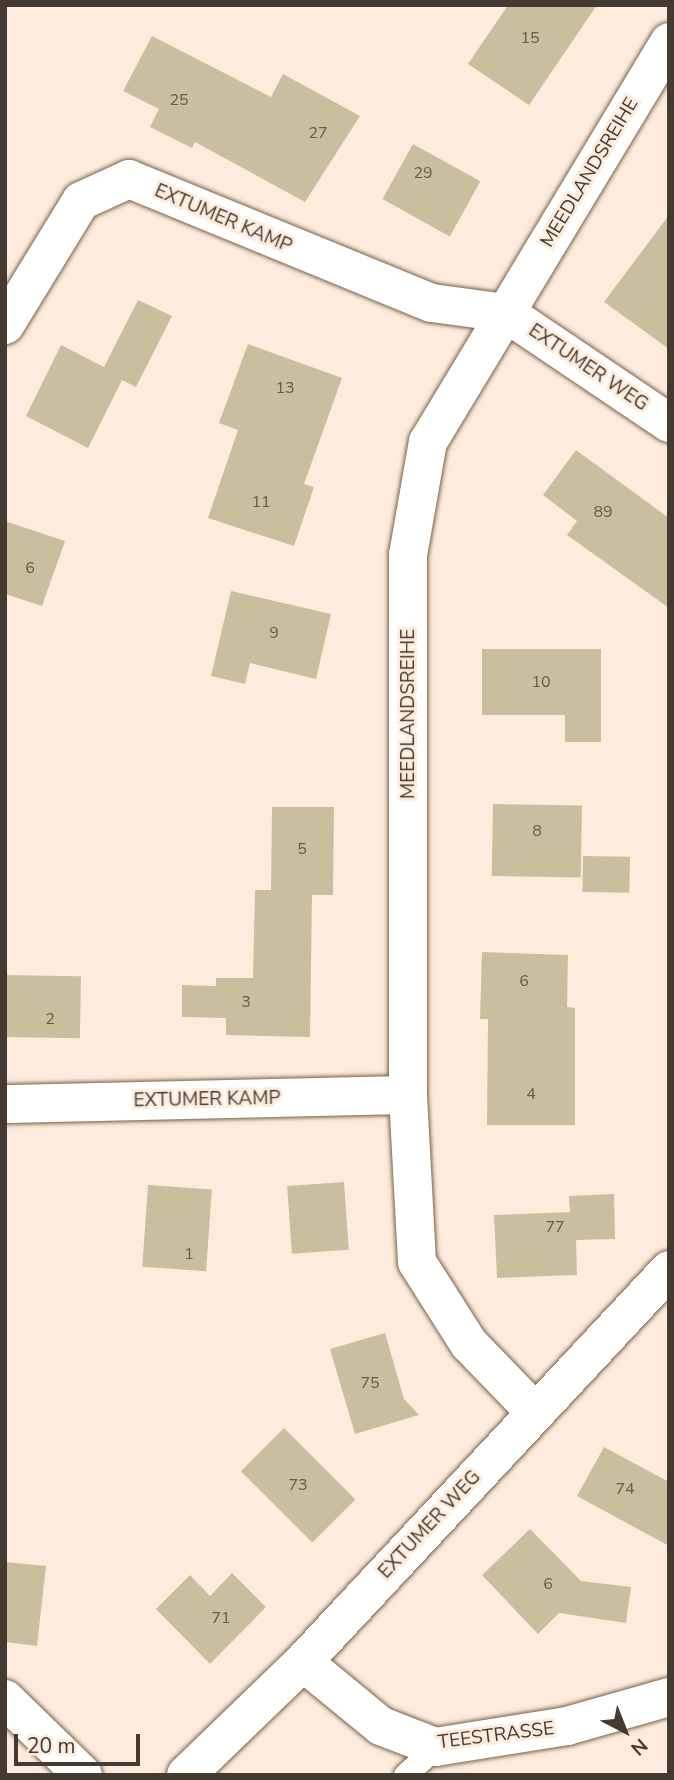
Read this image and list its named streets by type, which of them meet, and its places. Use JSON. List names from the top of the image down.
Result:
{
  "streets": {
    "street": [
      "MEEDLANDSREIHE",
      "EXTUMER KAMP",
      "EXTUMER WEG",
      "TEESTRASSE"
    ]
  },
  "crossings": [
    ["MEEDLANDSREIHE", "EXTUMER KAMP"],
    ["MEEDLANDSREIHE", "EXTUMER WEG"],
    ["EXTUMER KAMP", "EXTUMER WEG"],
    ["EXTUMER WEG", "TEESTRASSE"]
  ],
  "house_numbers": [
    "15",
    "25",
    "27",
    "29",
    "13",
    "11",
    "89",
    "6",
    "9",
    "10",
    "8",
    "5",
    "6",
    "3",
    "2",
    "4",
    "77",
    "1",
    "75",
    "73",
    "74",
    "6",
    "71"
  ],
  "scale_bar": "20 m",
  "north": "bottom right"
}
